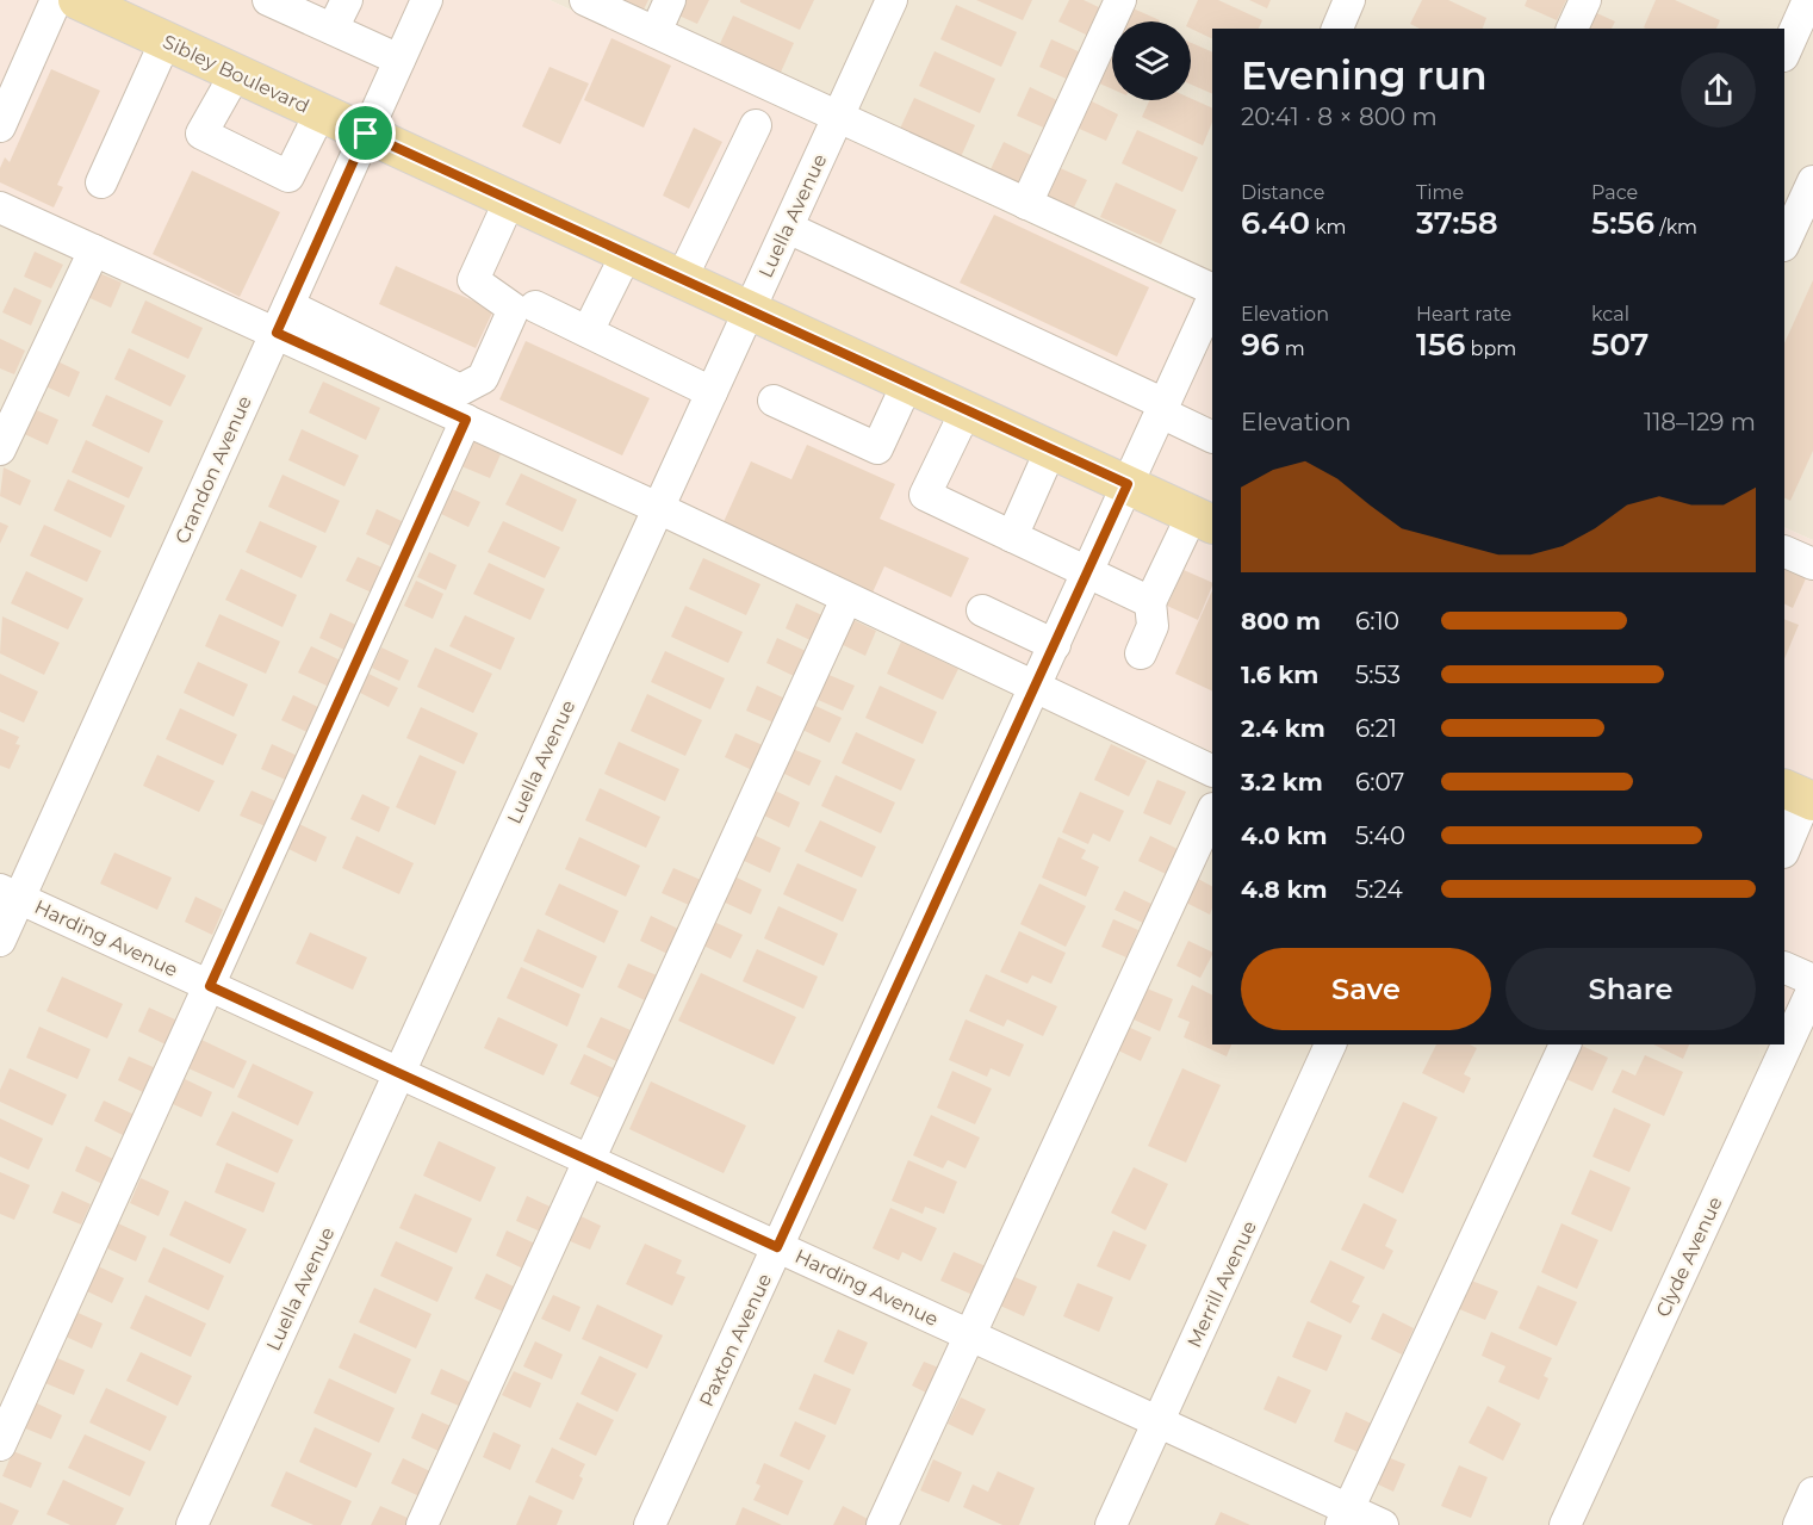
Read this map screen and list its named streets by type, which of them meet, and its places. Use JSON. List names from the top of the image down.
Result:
{
  "streets": {
    "main road": ["Sibley Boulevard"],
    "street": [
      "Luella Avenue",
      "Crandon Avenue",
      "Harding Avenue",
      "Clyde Avenue",
      "Merrill Avenue",
      "Paxton Avenue"
    ]
  },
  "crossings": [
    ["Sibley Boulevard", "Luella Avenue"],
    ["Sibley Boulevard", "Crandon Avenue"],
    ["Sibley Boulevard", "Paxton Avenue"],
    ["Luella Avenue", "Harding Avenue"],
    ["Crandon Avenue", "Harding Avenue"],
    ["Harding Avenue", "Merrill Avenue"],
    ["Harding Avenue", "Paxton Avenue"]
  ],
  "page": {
    "heading": ["Evening run", "20:41 · 8 × 800 m"],
    "stats": [
      ["Distance", "6.40 km"],
      ["Time", "37:58"],
      ["Pace", "5:56 /km"],
      ["Elevation", "96 m"],
      ["Heart rate", "156 bpm"],
      ["kcal", "507"]
    ],
    "chart": ["Elevation", "118–129 m"],
    "list": [
      {
        "name": "800 m",
        "note": "6:10"
      },
      {
        "name": "1.6 km",
        "note": "5:53"
      },
      {
        "name": "2.4 km",
        "note": "6:21"
      },
      {
        "name": "3.2 km",
        "note": "6:07"
      },
      {
        "name": "4.0 km",
        "note": "5:40"
      },
      {
        "name": "4.8 km",
        "note": "5:24"
      }
    ],
    "buttons": ["Save", "Share"]
  }
}
